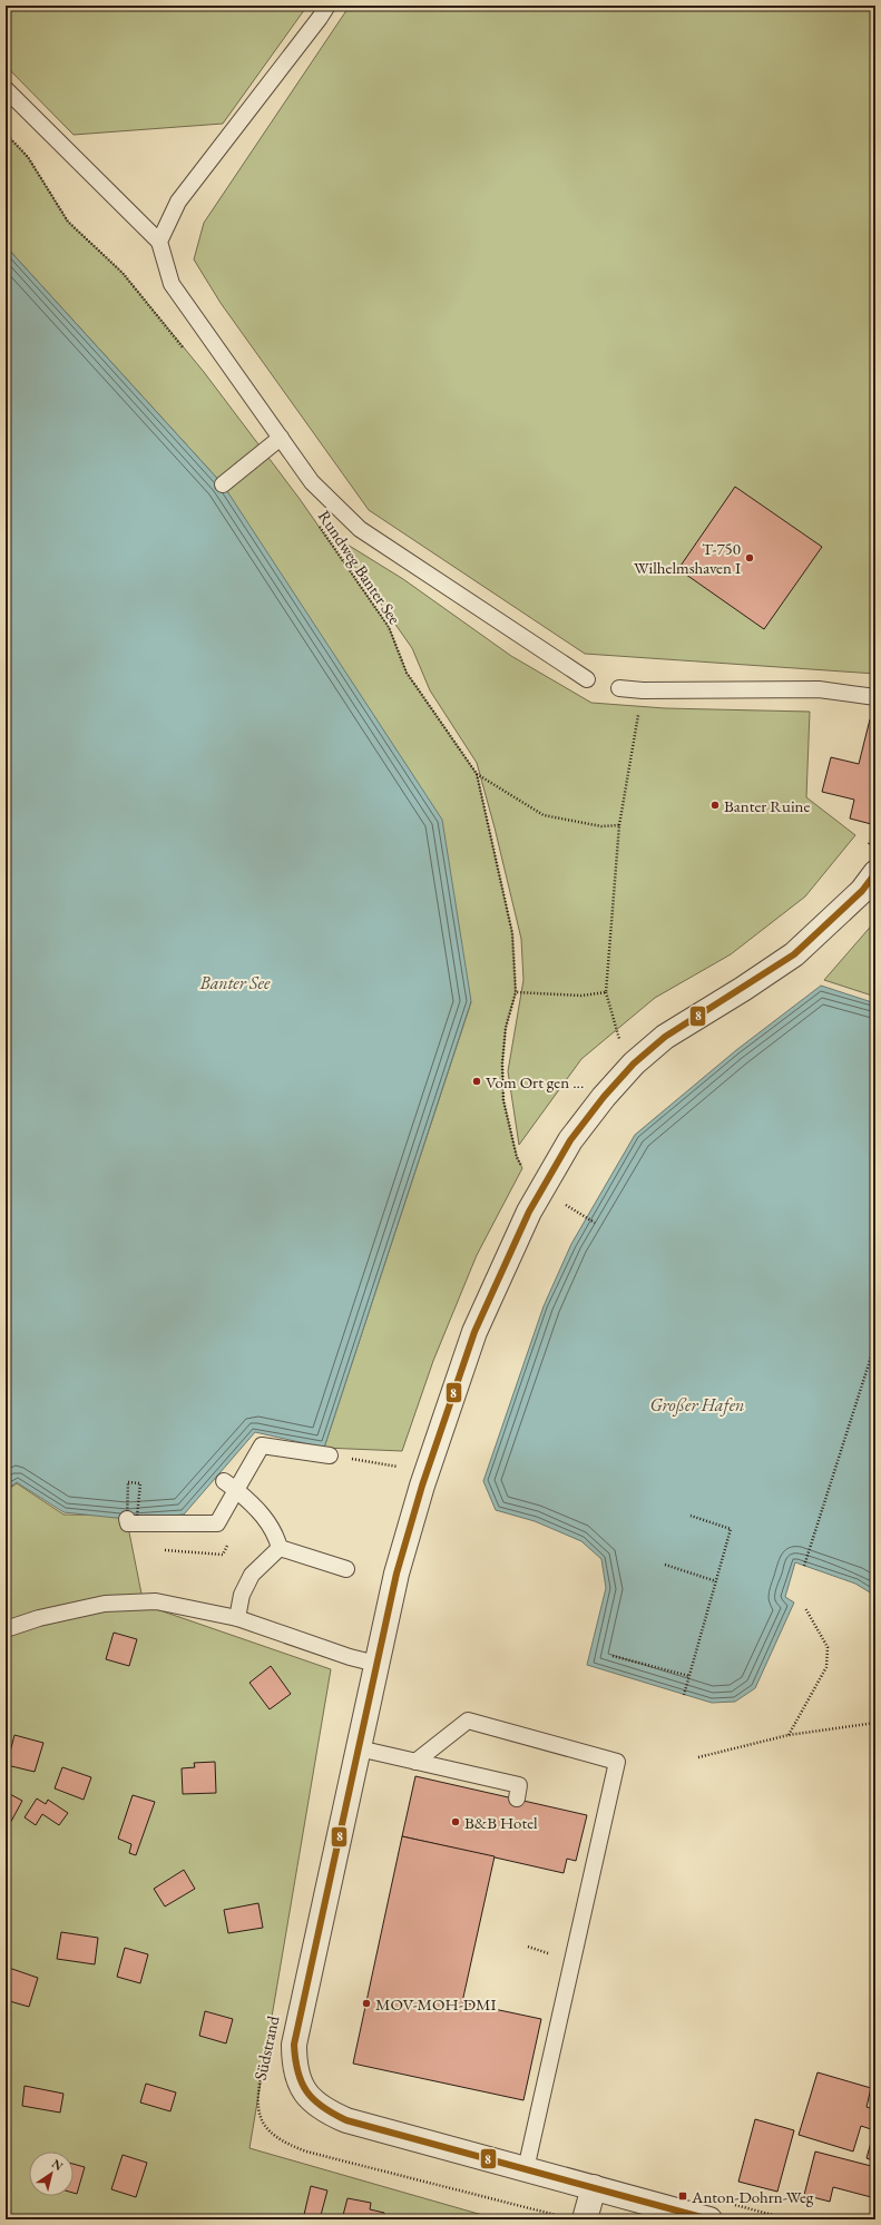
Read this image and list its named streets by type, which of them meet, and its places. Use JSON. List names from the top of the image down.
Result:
{
  "streets": {
    "path": ["Rundweg Banter See", "Südstrand"]
  },
  "water": ["Banter See", "Großer Hafen"],
  "places": {
    "other": [
      "T-750 Wilhelmshaven I",
      "Banter Ruine",
      "Vom Ort gen ...",
      "B&B Hotel",
      "MOV-MOH-DMI"
    ],
    "transit": ["Anton-Dohrn-Weg"]
  },
  "lines": ["transit line 8"],
  "north": "top right"
}
